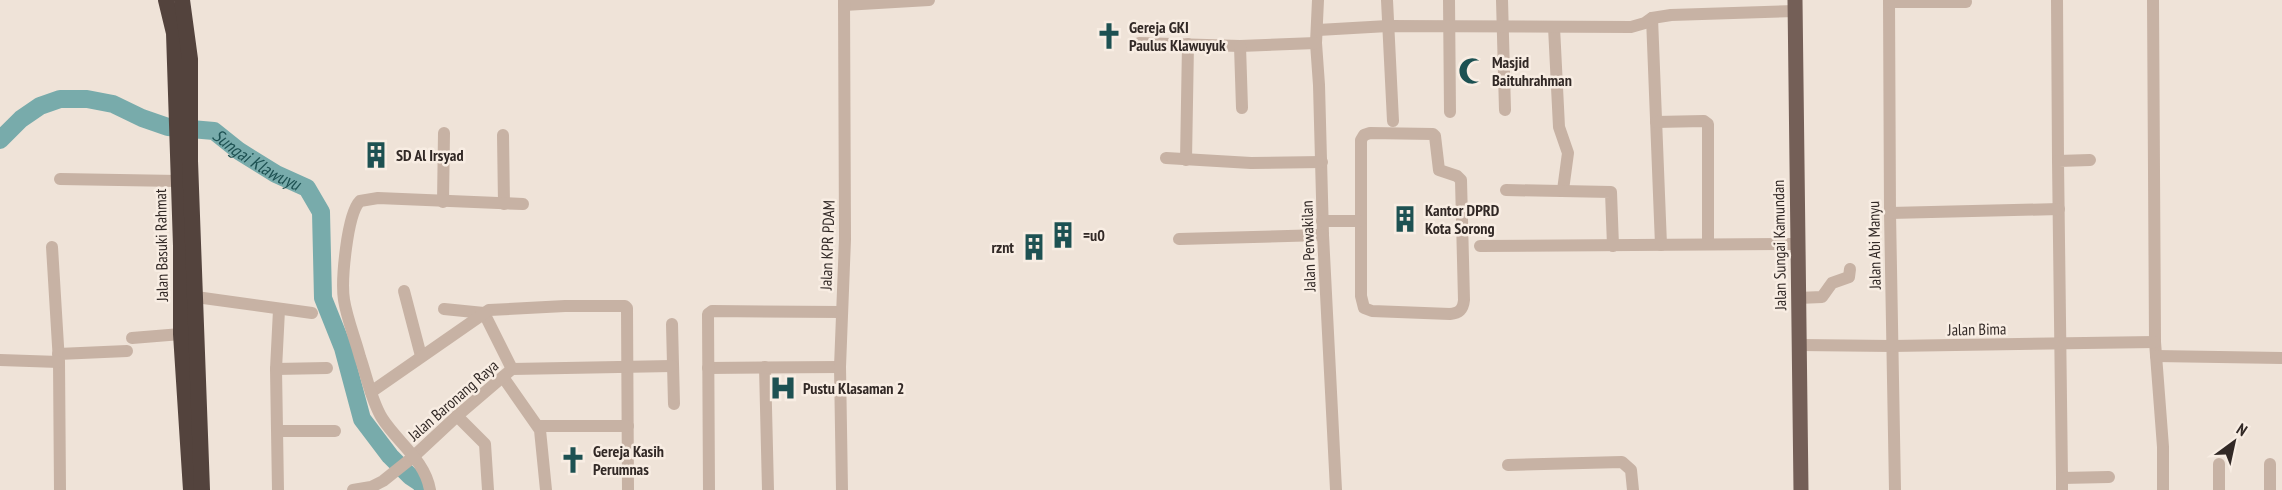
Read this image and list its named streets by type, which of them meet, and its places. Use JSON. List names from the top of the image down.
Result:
{
  "streets": {
    "highway": ["Jalan Basuki Rahmat"],
    "main road": ["Jalan Sungai Kamundan"],
    "street": [
      "Jalan KPR PDAM",
      "Jalan Abi Manyu",
      "Jalan Perwakilan",
      "Jalan Bima",
      "Jalan Baronang Raya"
    ]
  },
  "crossings": [
    ["Jalan Sungai Kamundan", "Jalan Bima"],
    ["Jalan Abi Manyu", "Jalan Bima"]
  ],
  "water": ["Sungai Klawuyu"],
  "places": {
    "church": ["Gereja GKI Paulus Klawuyuk", "Gereja Kasih Perumnas"],
    "mosque": ["Masjid Baituhrahman"],
    "building": [
      "SD Al Irsyad",
      "Kantor DPRD Kota Sorong",
      "=u0",
      "rznt"
    ],
    "hospital": ["Pustu Klasaman 2"]
  },
  "north": "top right"
}
